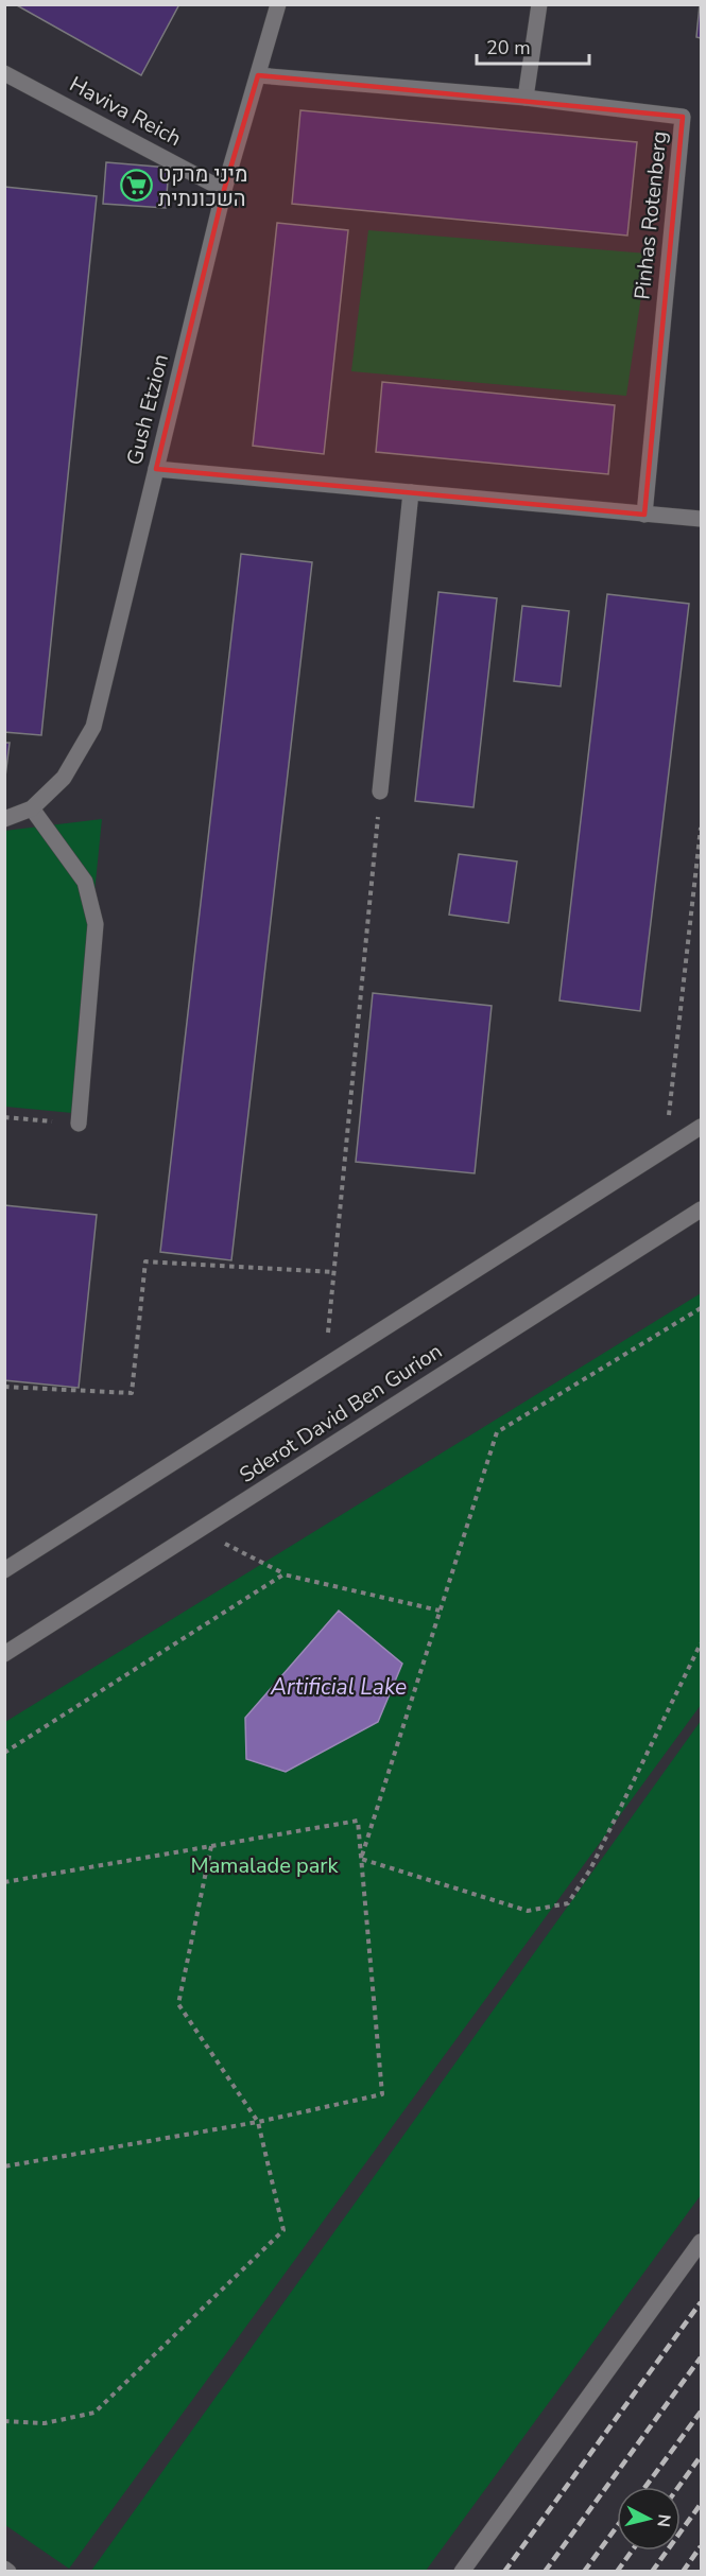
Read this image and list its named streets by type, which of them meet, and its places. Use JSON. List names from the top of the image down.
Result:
{
  "streets": {
    "street": [
      "Haviva Reich",
      "Pinhas Rotenberg",
      "Gush Etzion",
      "Sderot David Ben Gurion"
    ]
  },
  "crossings": [
    ["Haviva Reich", "Gush Etzion"],
    ["Pinhas Rotenberg", "Gush Etzion"]
  ],
  "water": ["Artificial Lake"],
  "parks": ["Mamalade park"],
  "places": {
    "supermarket": ["מיני מרקט השכונתית"]
  },
  "scale_bar": "20 m",
  "north": "right"
}
